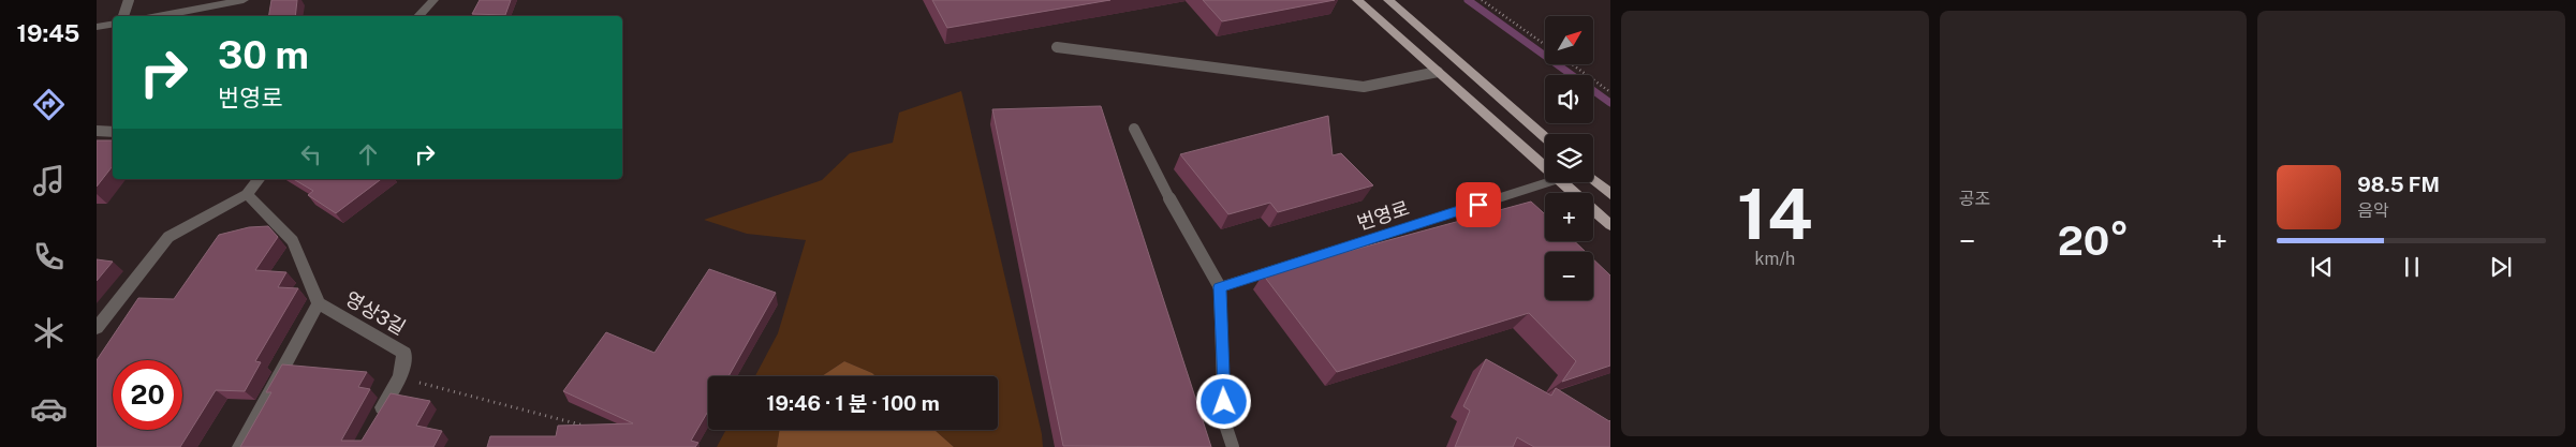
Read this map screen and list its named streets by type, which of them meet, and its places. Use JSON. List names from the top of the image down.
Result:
{
  "streets": {
    "street": ["번영로", "영상3길"]
  },
  "north": "top right",
  "page": {
    "tabs": "19:45",
    "tile": [
      ["14", "km/h"],
      "공조"
    ],
    "map_buttons": ["+", "−"],
    "turn": ["30 m", "번영로"],
    "song": ["98.5 FM", "음악"],
    "heat": ["−", "20°", "+"],
    "limit": "20",
    "trip": "19:46 · 1 분 · 100 m"
  }
}
